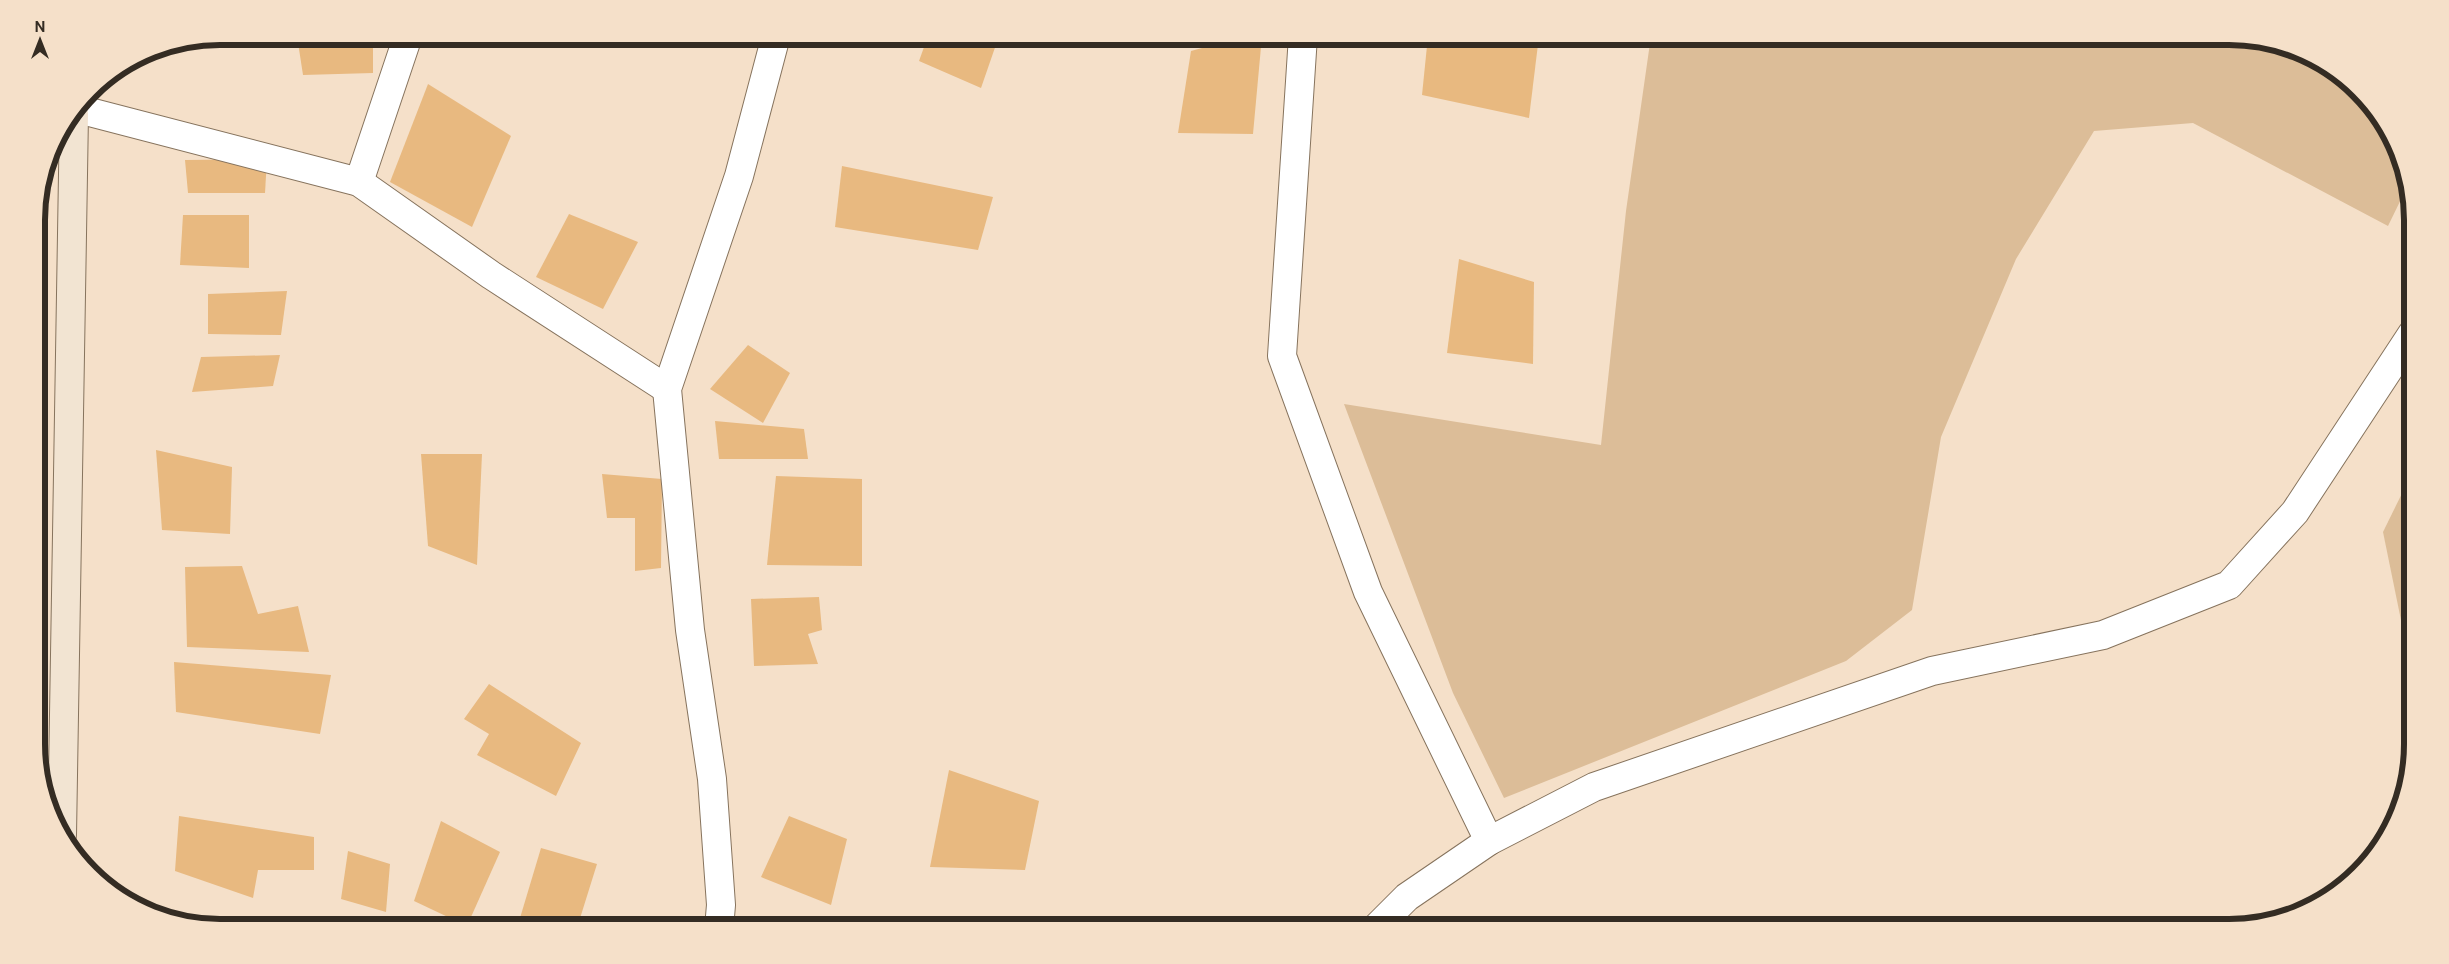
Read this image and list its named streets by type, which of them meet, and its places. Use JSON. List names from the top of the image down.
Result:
{
  "north": "top"
}
